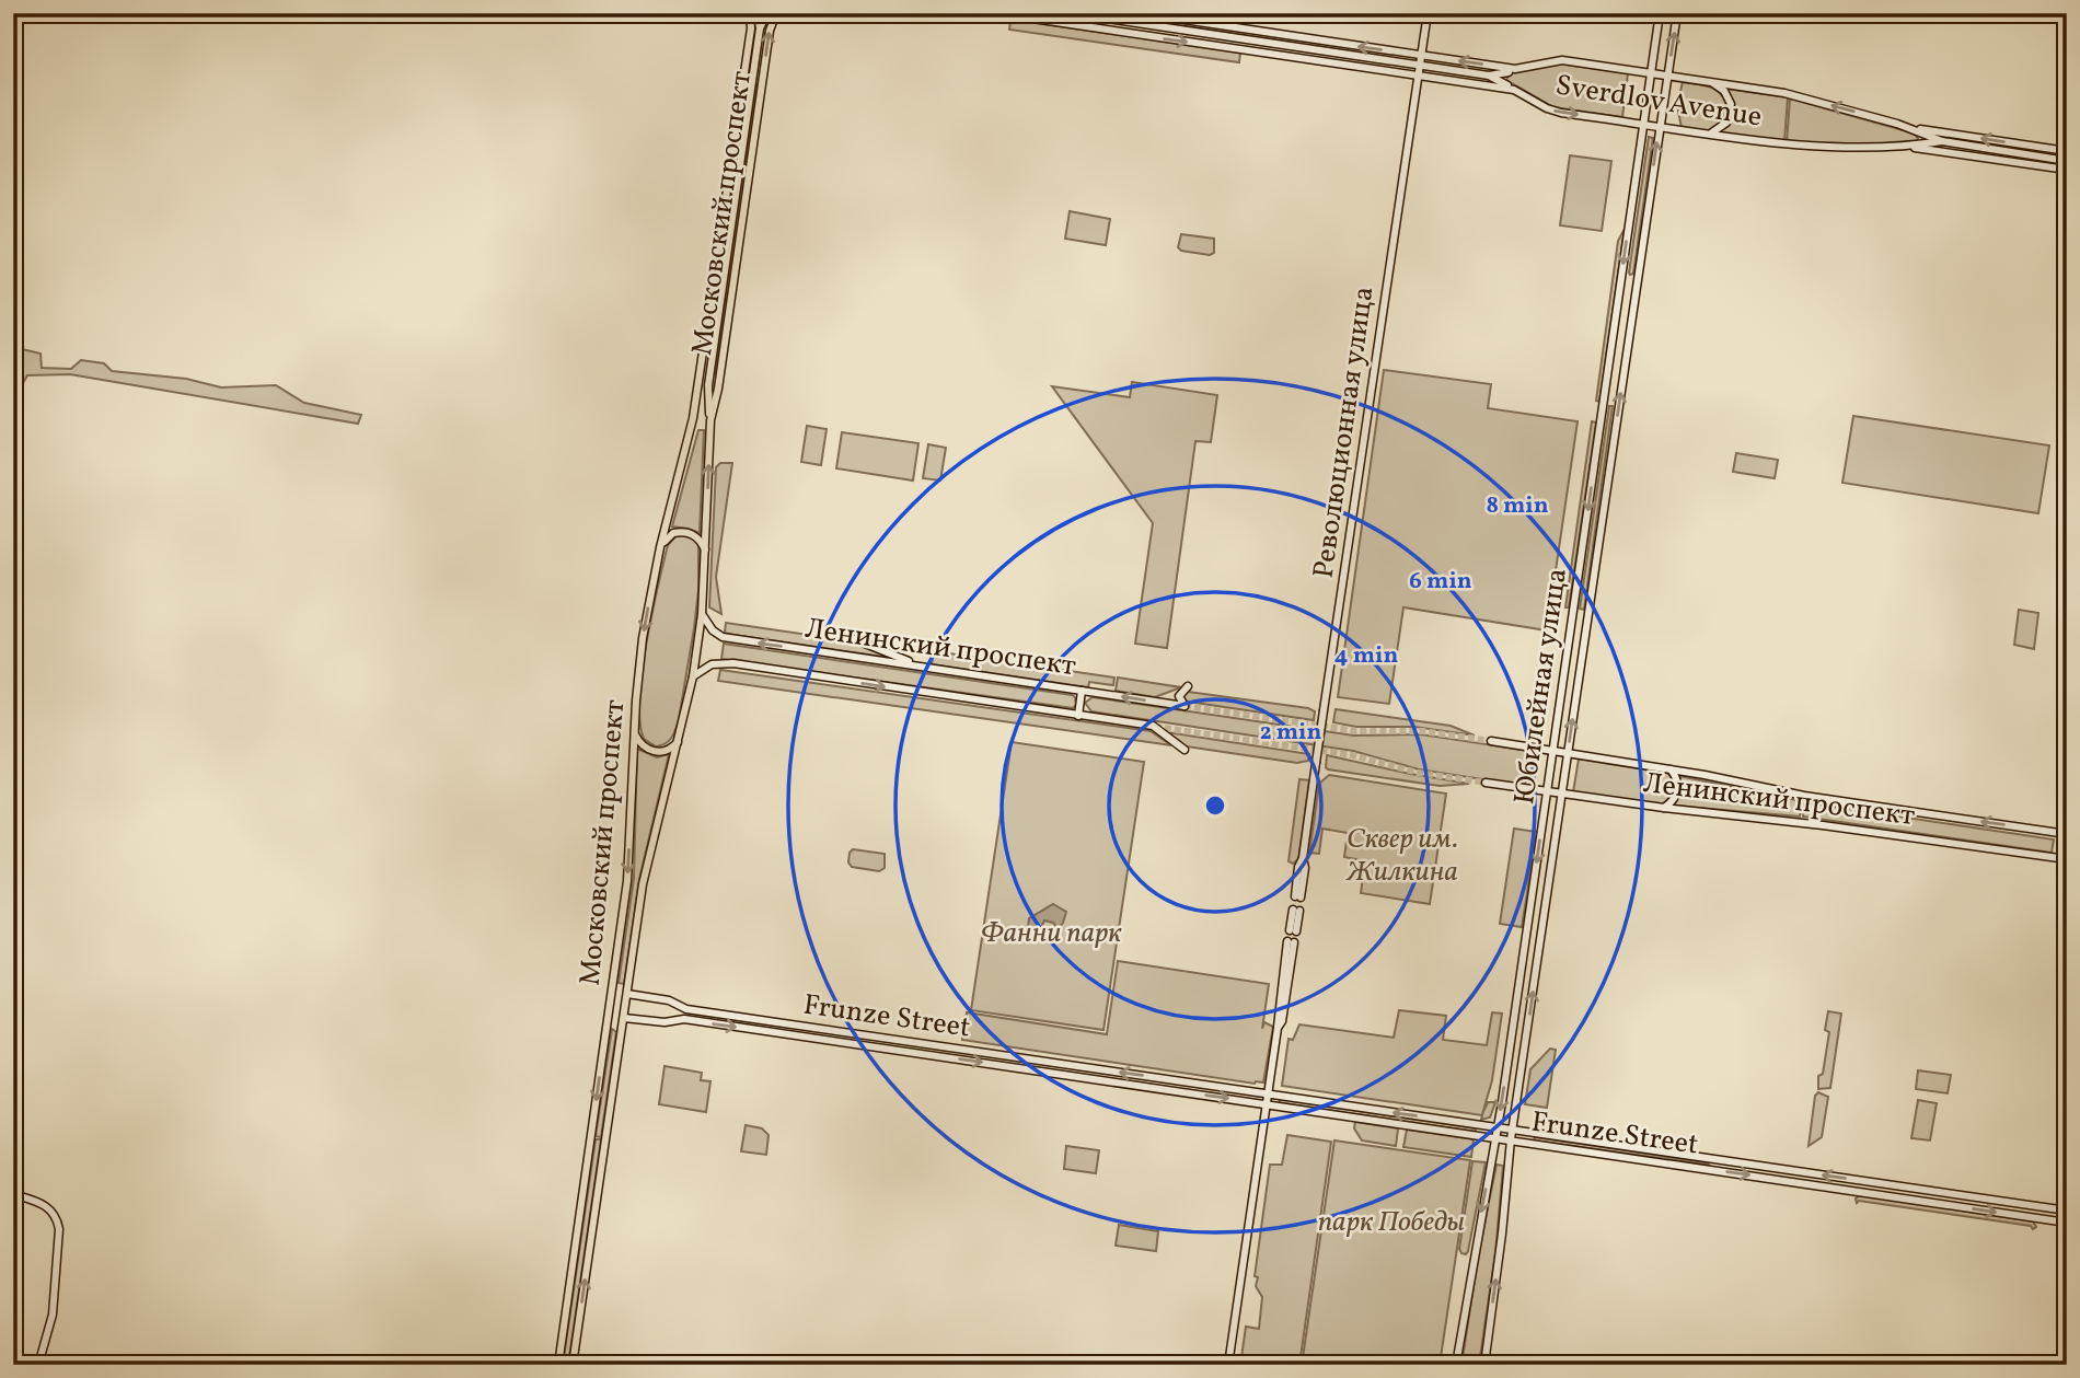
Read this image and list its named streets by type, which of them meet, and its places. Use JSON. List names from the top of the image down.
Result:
{
  "streets": {
    "main road": [
      "Sverdlov Avenue",
      "Московский проспект",
      "Революционная улица",
      "Ленинский проспект",
      "Юбилейная улица",
      "Frunze Street"
    ]
  },
  "crossings": [
    ["Sverdlov Avenue", "Революционная улица"],
    ["Sverdlov Avenue", "Юбилейная улица"],
    ["Московский проспект", "Ленинский проспект"],
    ["Московский проспект", "Frunze Street"],
    ["Ленинский проспект", "Юбилейная улица"],
    ["Юбилейная улица", "Frunze Street"]
  ],
  "parks": ["Сквер им. Жилкина", "Фанни парк", "парк Победы"],
  "rings": [
    "8 min",
    "6 min",
    "4 min",
    "2 min"
  ]
}
